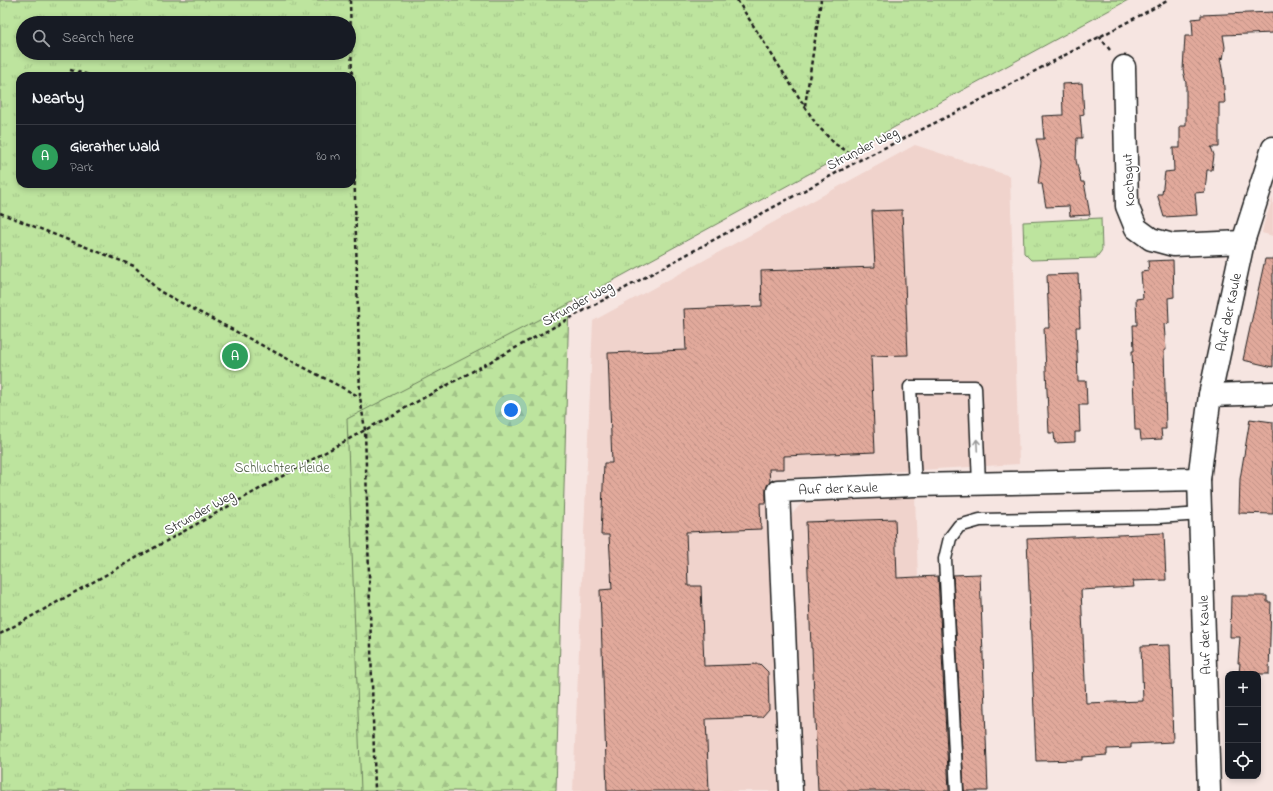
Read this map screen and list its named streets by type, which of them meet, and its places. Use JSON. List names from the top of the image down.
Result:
{
  "streets": {
    "street": ["Kochsgut", "Auf der Kaule"],
    "path": ["Strunder Weg"]
  },
  "crossings": [
    ["Kochsgut", "Auf der Kaule"]
  ],
  "parks": ["Schluchter Heide"],
  "page": {
    "search": "Search here",
    "heading": "Nearby",
    "list": [
      {
        "mark": "A",
        "name": "Gierather Wald",
        "note": "Park",
        "value": "80 m"
      }
    ],
    "pins": "A",
    "map_buttons": ["+", "−"]
  }
}
